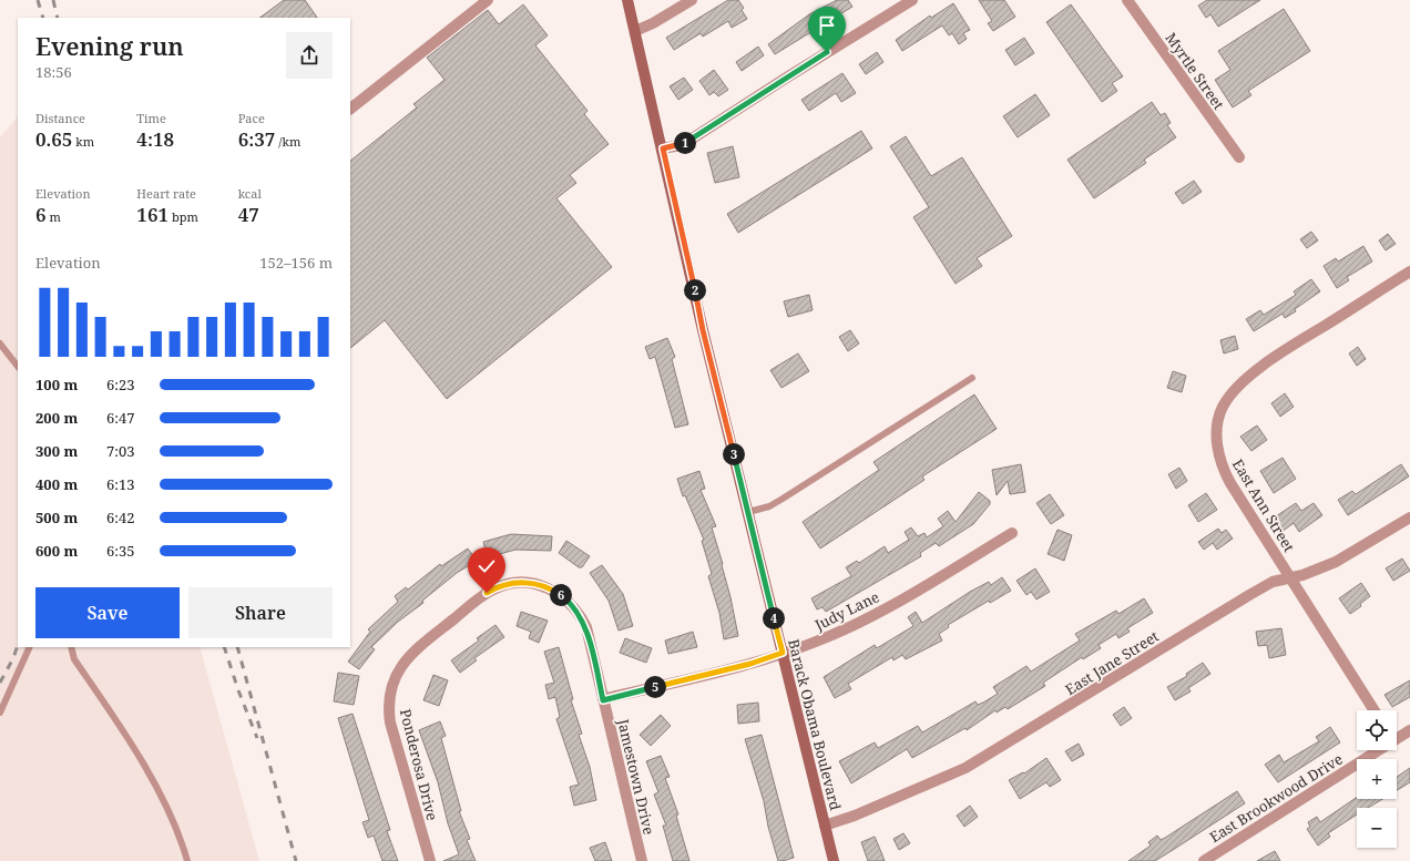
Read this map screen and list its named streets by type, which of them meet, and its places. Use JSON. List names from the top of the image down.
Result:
{
  "streets": {
    "main road": ["Barack Obama Boulevard"],
    "street": [
      "Myrtle Street",
      "East Ann Street",
      "Judy Lane",
      "East Jane Street",
      "Ponderosa Drive",
      "Jamestown Drive",
      "East Brookwood Drive"
    ]
  },
  "crossings": [
    ["East Ann Street", "East Jane Street"],
    ["Judy Lane", "Barack Obama Boulevard"],
    ["Judy Lane", "Ponderosa Drive"],
    ["Judy Lane", "Jamestown Drive"],
    ["East Jane Street", "Barack Obama Boulevard"],
    ["Ponderosa Drive", "Jamestown Drive"]
  ],
  "page": {
    "heading": ["Evening run", "18:56"],
    "stats": [
      ["Distance", "0.65 km"],
      ["Time", "4:18"],
      ["Pace", "6:37 /km"],
      ["Elevation", "6 m"],
      ["Heart rate", "161 bpm"],
      ["kcal", "47"]
    ],
    "pins": [
      "1",
      "2",
      "3",
      "6",
      "4",
      "5"
    ],
    "chart": ["Elevation", "152–156 m"],
    "list": [
      {
        "name": "100 m",
        "note": "6:23"
      },
      {
        "name": "200 m",
        "note": "6:47"
      },
      {
        "name": "300 m",
        "note": "7:03"
      },
      {
        "name": "400 m",
        "note": "6:13"
      },
      {
        "name": "500 m",
        "note": "6:42"
      },
      {
        "name": "600 m",
        "note": "6:35"
      }
    ],
    "buttons": ["Save", "Share"],
    "map_buttons": ["+", "−"]
  }
}
